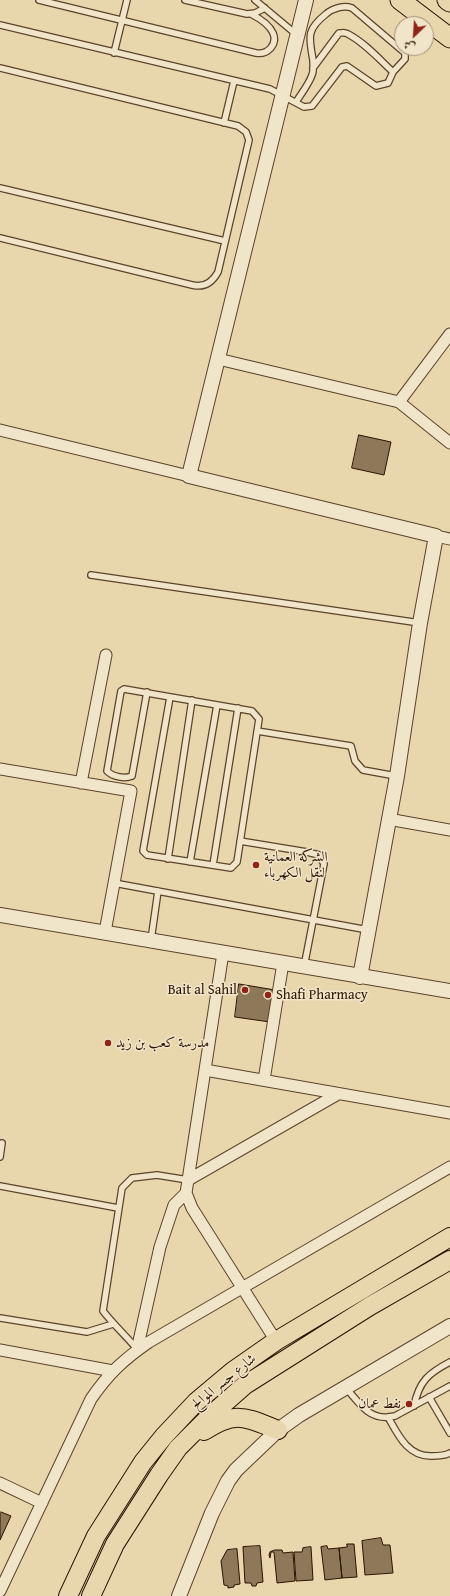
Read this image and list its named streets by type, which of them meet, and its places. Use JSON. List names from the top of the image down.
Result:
{
  "streets": {
    "main road": ["شارع جسر الموالح"]
  },
  "places": [
    "الشرکة العمانیة لنقل الکهرباء",
    "Bait al Sahil",
    "Shafi Pharmacy",
    "مدرسة كعب بن زيد",
    "نفط عمان"
  ],
  "north": "bottom left"
}
